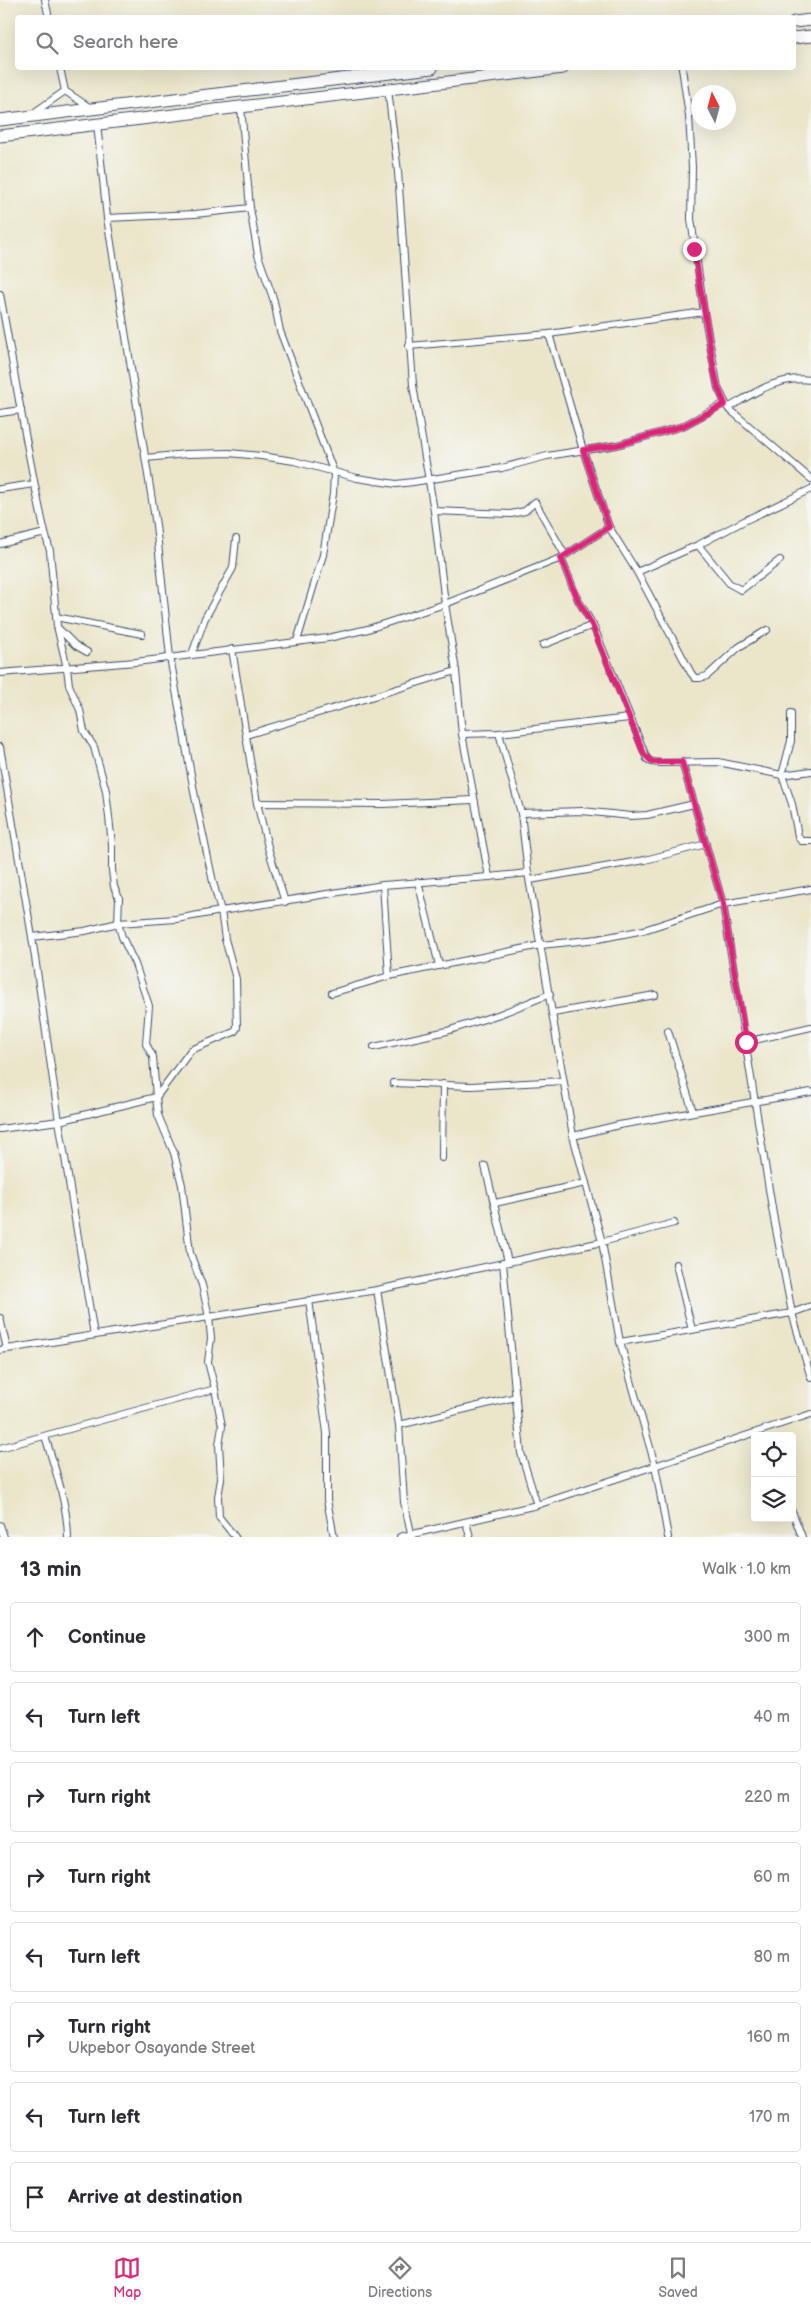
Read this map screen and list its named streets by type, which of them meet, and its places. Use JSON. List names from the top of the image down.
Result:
{
  "north": "top",
  "page": {
    "search": "Search here",
    "heading": ["13 min", "Walk · 1.0 km"],
    "list": [
      ["Continue", "300 m"],
      ["Turn left", "40 m"],
      ["Turn right", "220 m"],
      ["Turn right", "60 m"],
      ["Turn left", "80 m"],
      ["Turn right", "Ukpebor Osayande Street", "160 m"],
      ["Turn left", "170 m"],
      "Arrive at destination"
    ],
    "nav": ["Map", "Directions", "Saved"]
  }
}
